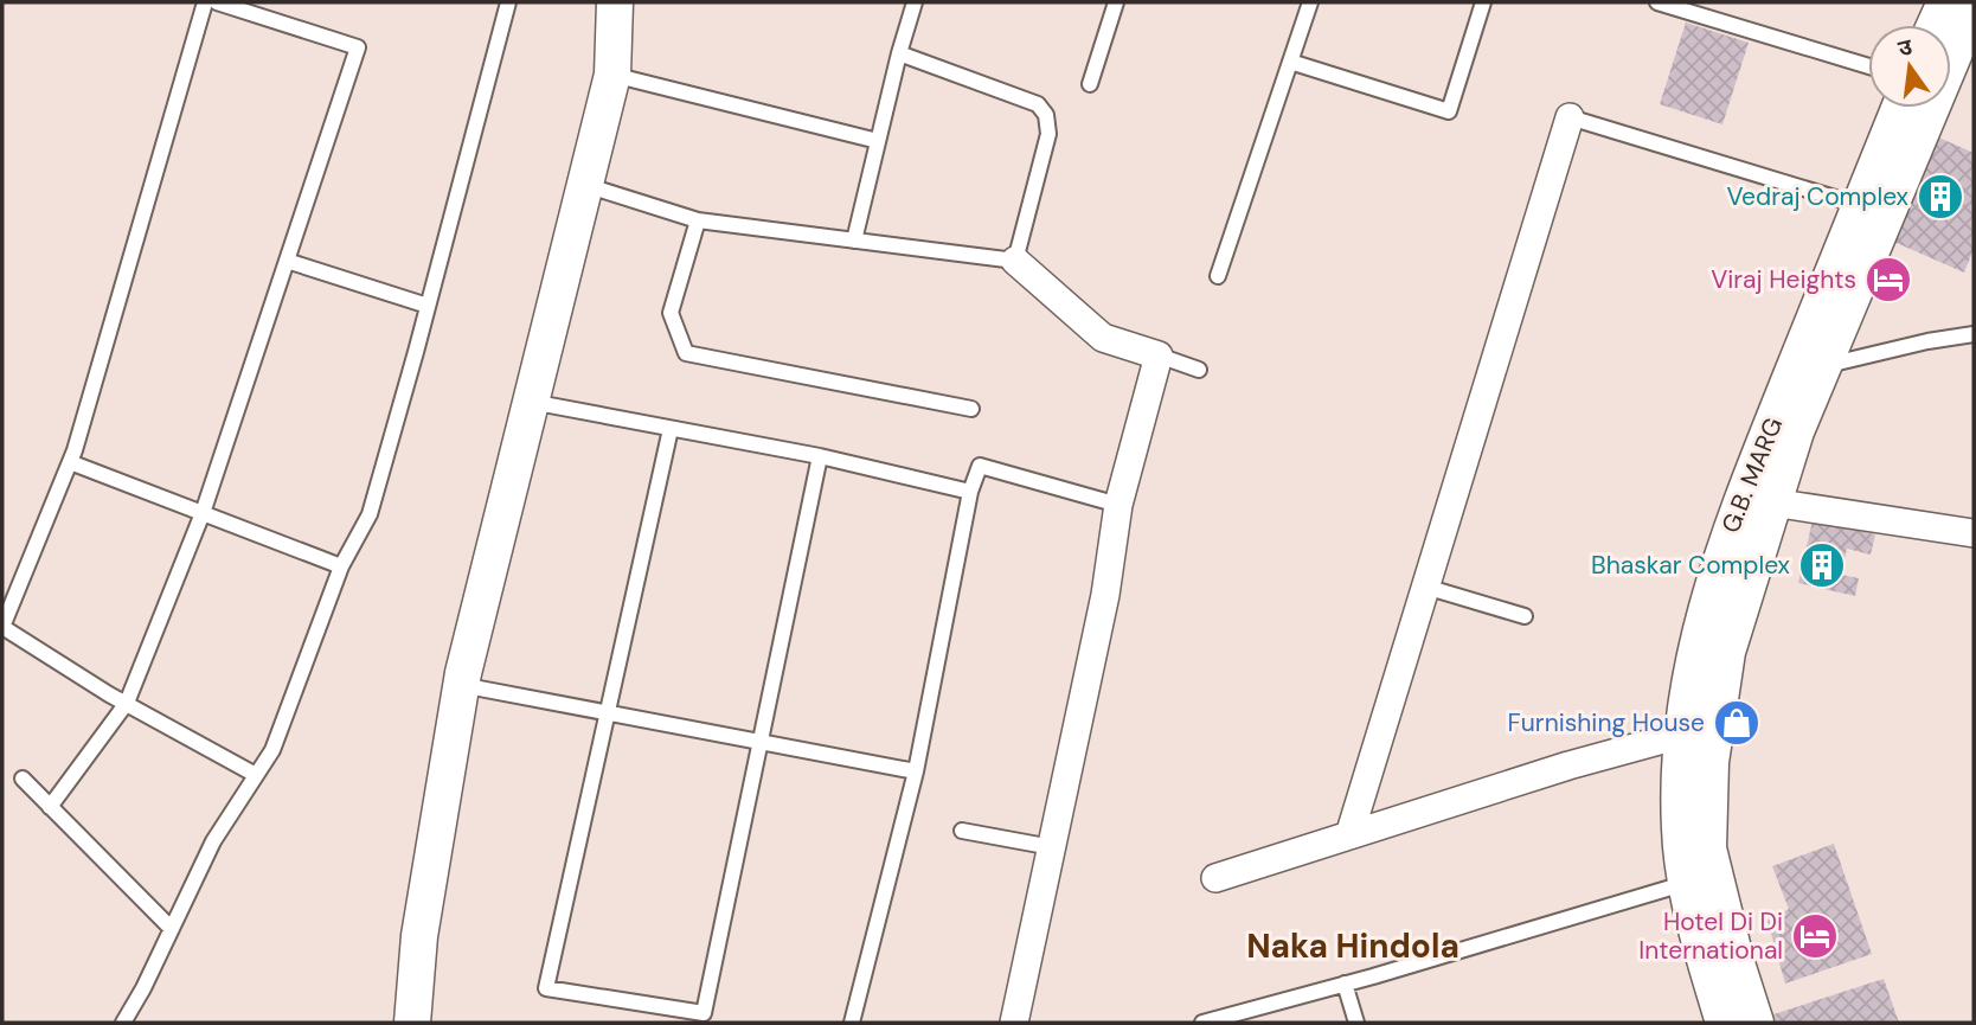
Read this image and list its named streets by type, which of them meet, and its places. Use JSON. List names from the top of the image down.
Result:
{
  "streets": {
    "street": ["G.B. MARG"]
  },
  "districts": ["Naka Hindola"],
  "places": {
    "building": ["Vedraj Complex", "Bhaskar Complex"],
    "hotel": ["Viraj Heights", "Hotel Di Di International"],
    "shop": ["Furnishing House"]
  },
  "north": "top"
}
